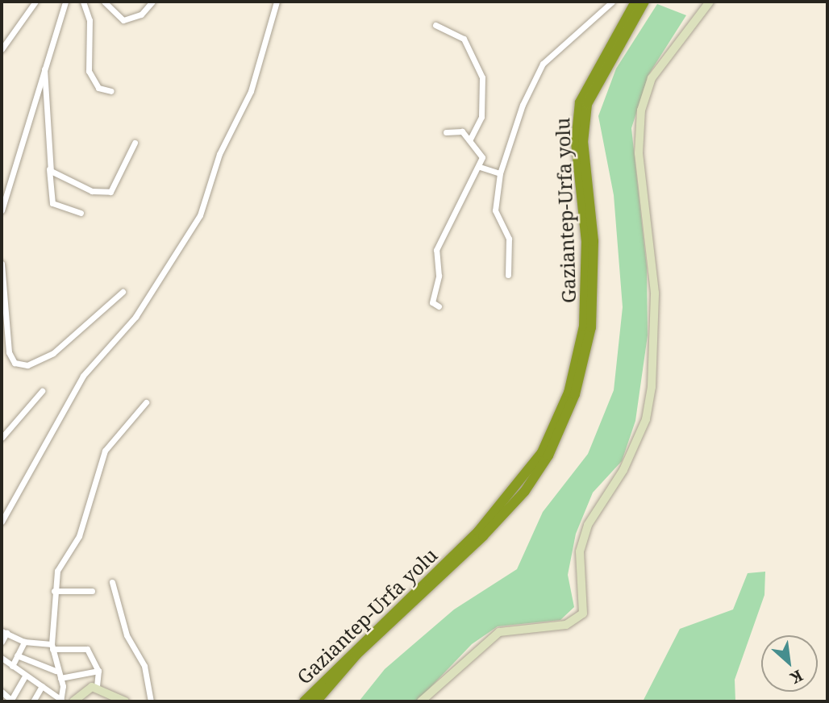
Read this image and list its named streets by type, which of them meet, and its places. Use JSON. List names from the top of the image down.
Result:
{
  "streets": {
    "highway": ["Gaziantep-Urfa yolu"]
  },
  "north": "bottom right"
}
